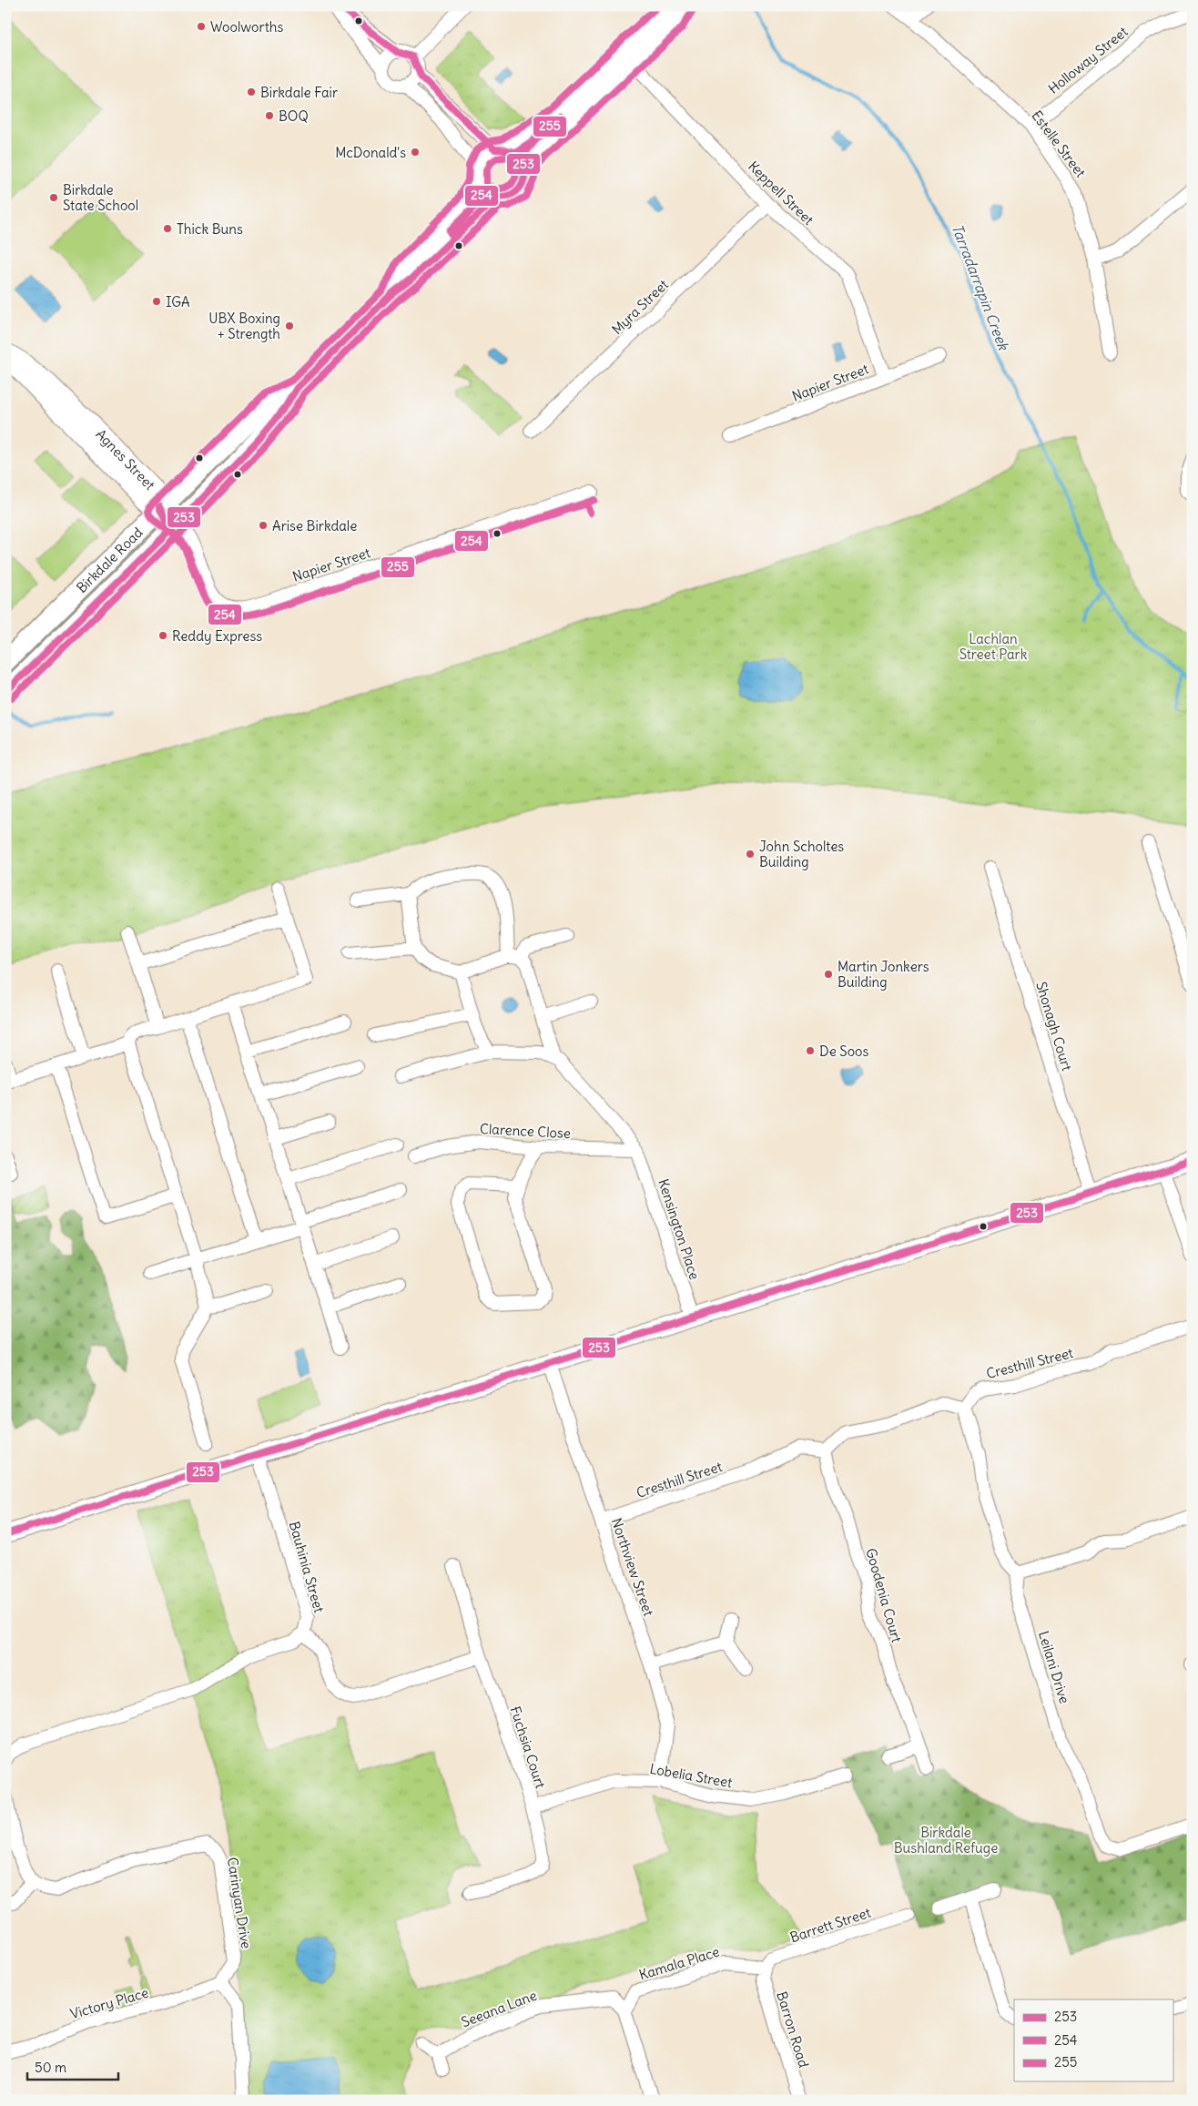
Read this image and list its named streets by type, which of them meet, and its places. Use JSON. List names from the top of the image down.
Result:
{
  "streets": {
    "main road": ["Birkdale Road"],
    "street": [
      "Holloway Street",
      "Estelle Street",
      "Keppell Street",
      "Myra Street",
      "Napier Street",
      "Agnes Street",
      "Shonagh Court",
      "Clarence Close",
      "Kensington Place",
      "Cresthill Street",
      "Bauhinia Street",
      "Northview Street",
      "Goodenia Court",
      "Leilani Drive",
      "Fuchsia Court",
      "Lobelia Street",
      "Carinyan Drive",
      "Barrett Street",
      "Kamala Place",
      "Victory Place",
      "Seeana Lane",
      "Barron Road"
    ]
  },
  "crossings": [
    ["Holloway Street", "Estelle Street"],
    ["Keppell Street", "Myra Street"],
    ["Keppell Street", "Napier Street"],
    ["Napier Street", "Agnes Street"],
    ["Napier Street", "Birkdale Road"],
    ["Agnes Street", "Birkdale Road"],
    ["Clarence Close", "Kensington Place"],
    ["Cresthill Street", "Northview Street"],
    ["Cresthill Street", "Goodenia Court"],
    ["Bauhinia Street", "Fuchsia Court"],
    ["Northview Street", "Lobelia Street"],
    ["Fuchsia Court", "Lobelia Street"],
    ["Carinyan Drive", "Victory Place"],
    ["Barrett Street", "Kamala Place"],
    ["Barrett Street", "Barron Road"],
    ["Kamala Place", "Seeana Lane"],
    ["Kamala Place", "Barron Road"]
  ],
  "water": ["Tarradarrapin Creek"],
  "parks": ["Lachlan Street Park", "Birkdale Bushland Refuge"],
  "places": [
    "Woolworths",
    "Birkdale Fair",
    "BOQ",
    "McDonald's",
    "Birkdale State School",
    "Thick Buns",
    "IGA",
    "UBX Boxing + Strength",
    "Arise Birkdale",
    "Reddy Express",
    "John Scholtes Building",
    "Martin Jonkers Building",
    "De Soos"
  ],
  "lines": ["transit line 253", "transit line 255", "transit line 254"],
  "legend": ["253", "254", "255"],
  "scale_bar": "50 m"
}
